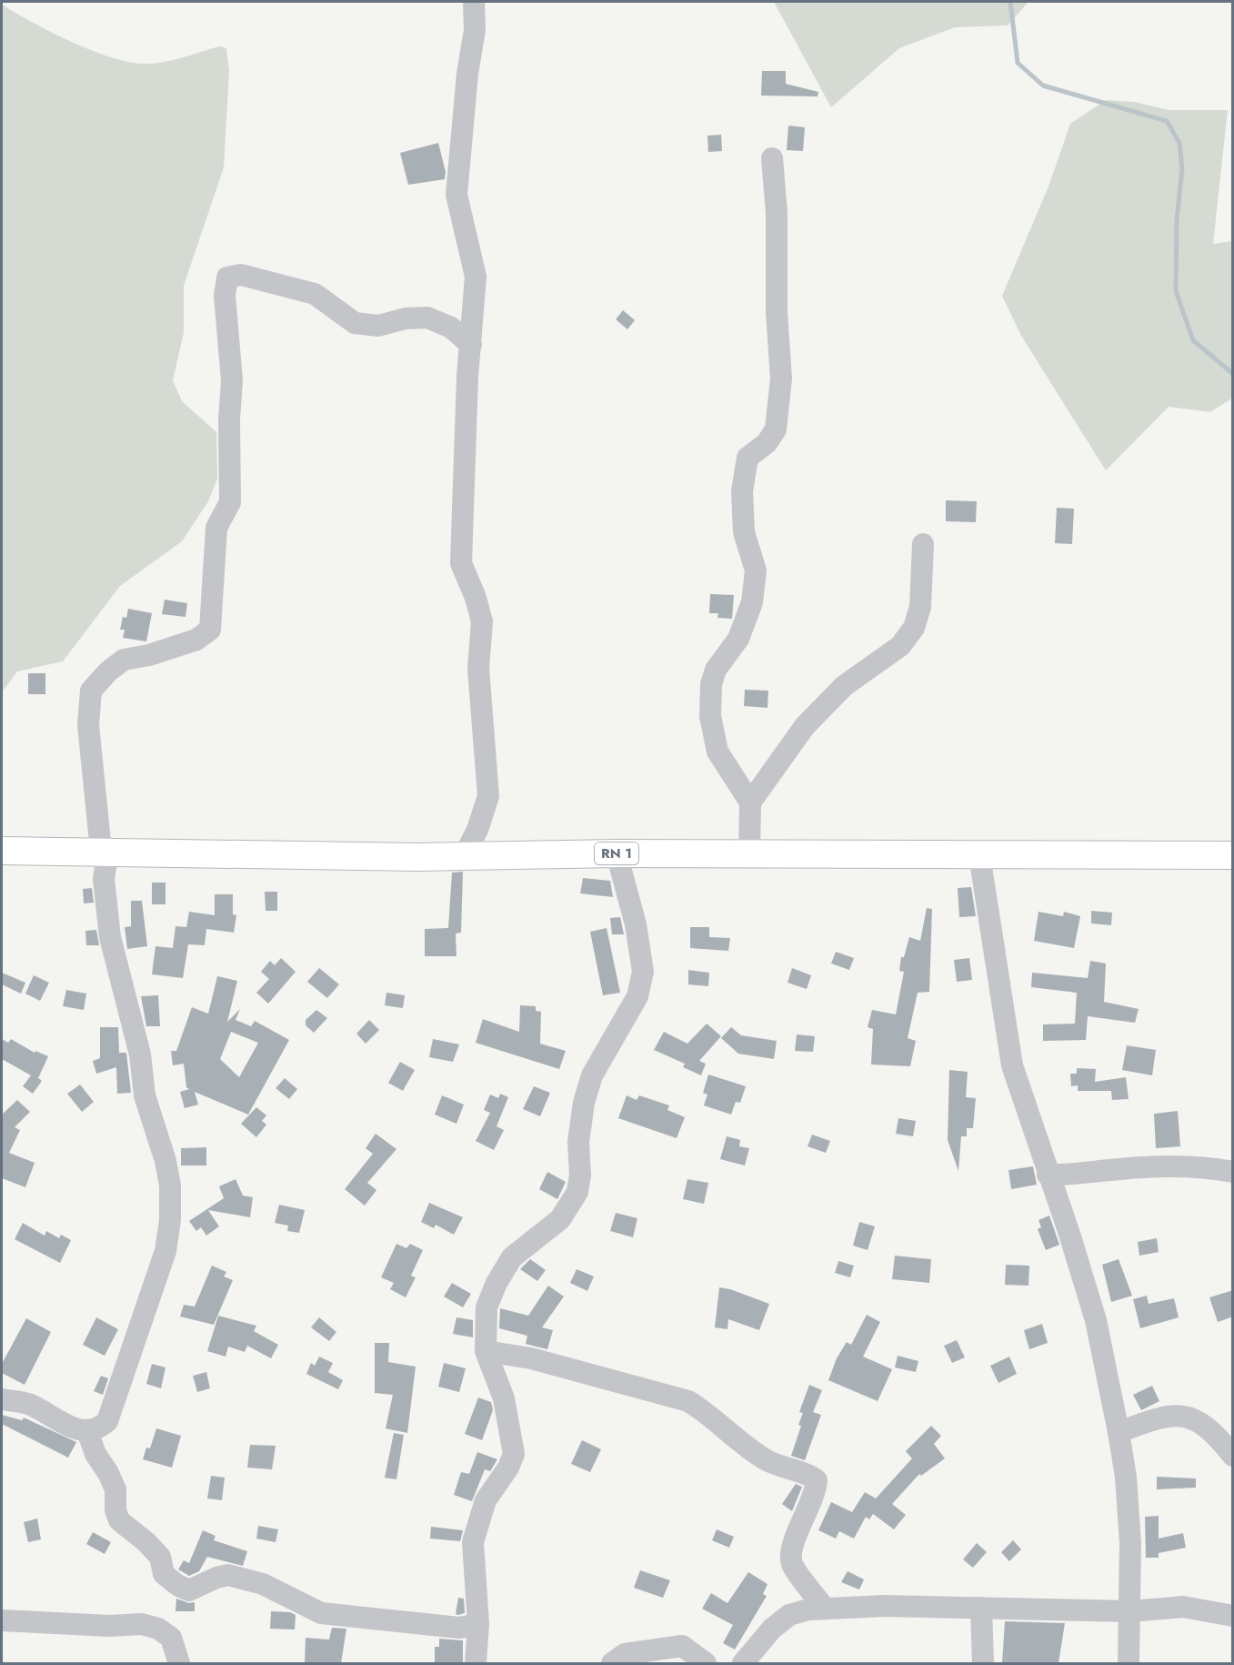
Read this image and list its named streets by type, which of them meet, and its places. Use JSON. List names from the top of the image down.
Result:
{
  "streets": {
    "main road": ["RN 1"]
  }
}
